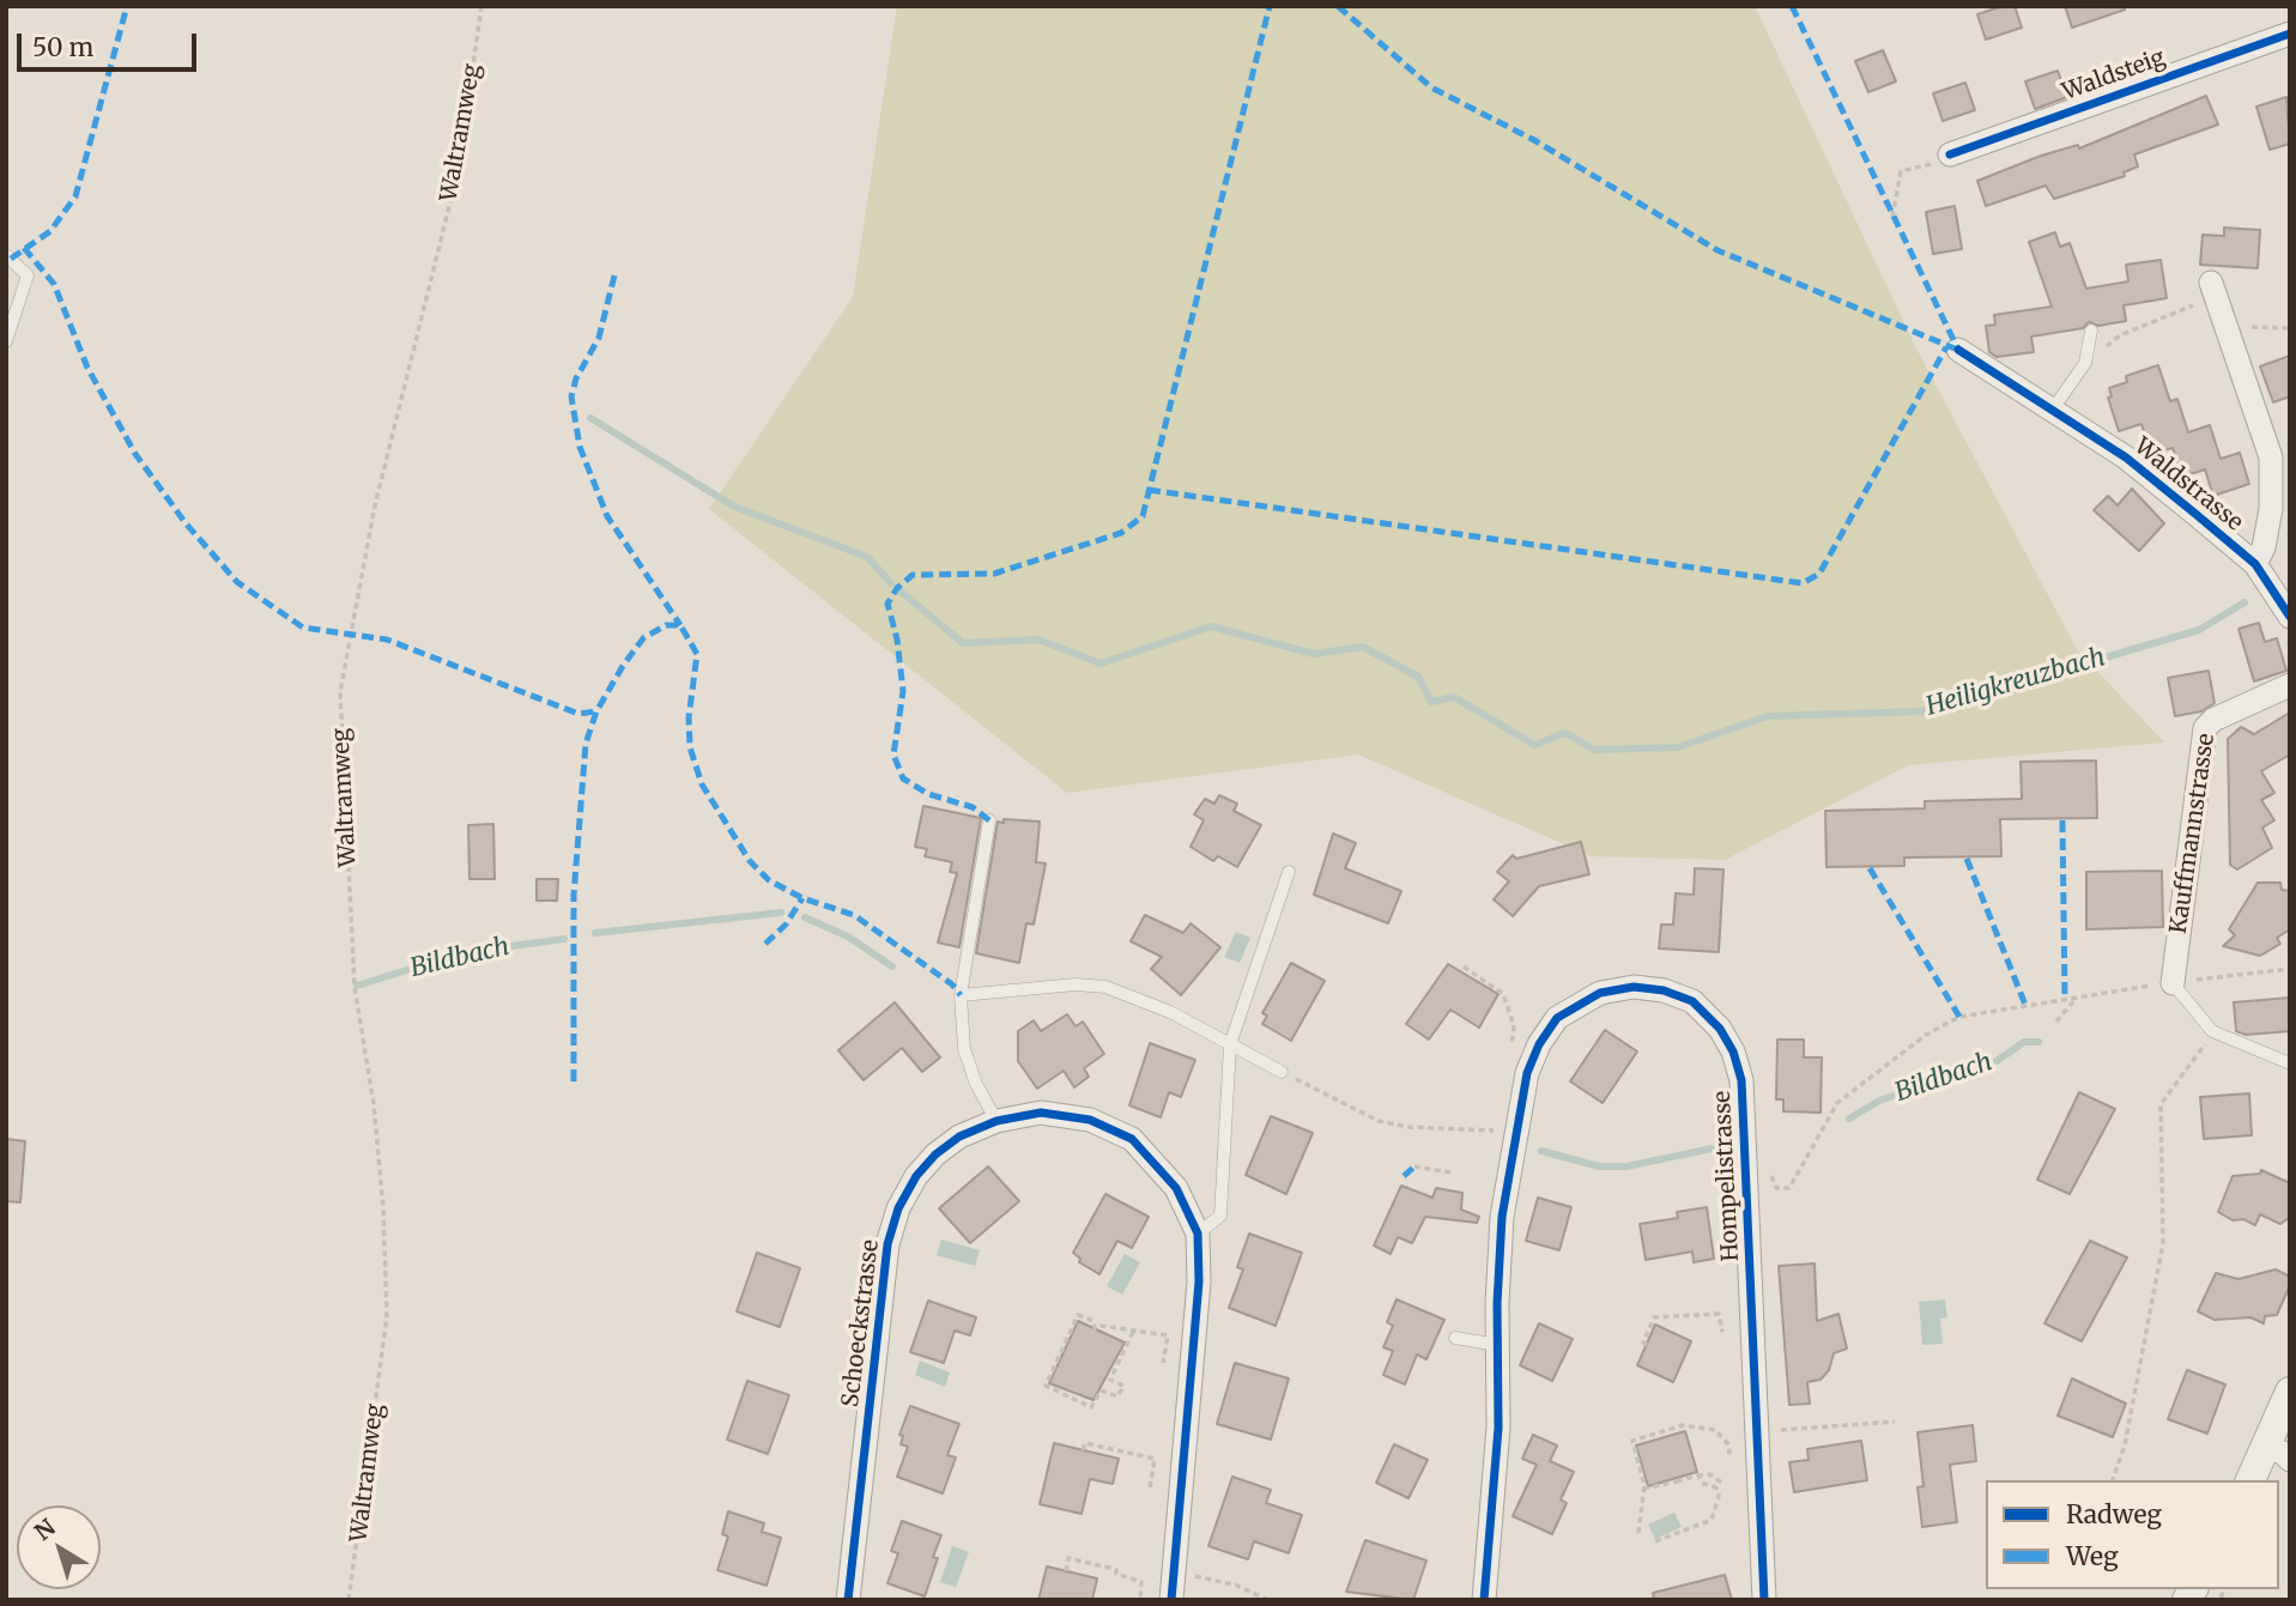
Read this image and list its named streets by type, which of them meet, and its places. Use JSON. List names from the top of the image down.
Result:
{
  "streets": {
    "street": [
      "Waldsteig",
      "Waldstrasse",
      "Kauffmannstrasse",
      "Hompelistrasse",
      "Schoeckstrasse"
    ],
    "path": ["Waltramweg"]
  },
  "water": ["Heiligkreuzbach", "Bildbach"],
  "legend": ["Radweg", "Weg"],
  "scale_bar": "50 m",
  "north": "top left"
}
